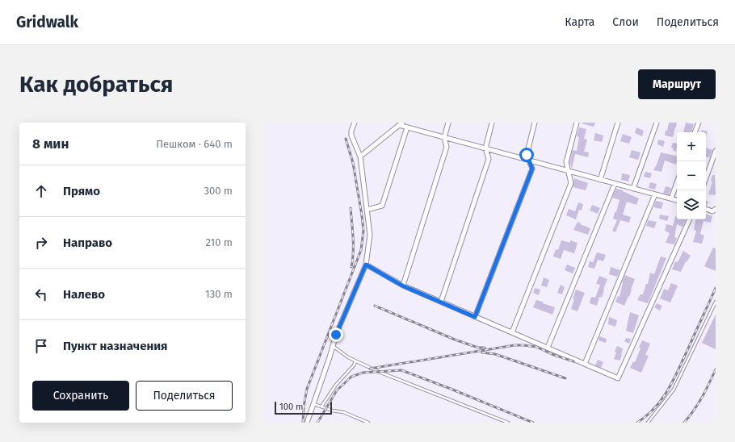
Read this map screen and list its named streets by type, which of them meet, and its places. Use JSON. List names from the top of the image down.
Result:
{
  "scale_bar": "100 m",
  "page": {
    "header": "Gridwalk",
    "nav": ["Карта", "Слои", "Поделиться"],
    "buttons": [
      "Маршрут",
      ["Сохранить", "Поделиться"]
    ],
    "title": "Как добраться",
    "heading": ["8 мин", "Пешком · 640 m"],
    "map_buttons": ["+", "−"],
    "list": [
      ["Прямо", "300 m"],
      ["Направо", "210 m"],
      ["Налево", "130 m"],
      "Пункт назначения"
    ],
    "scale": "100 m"
  }
}
